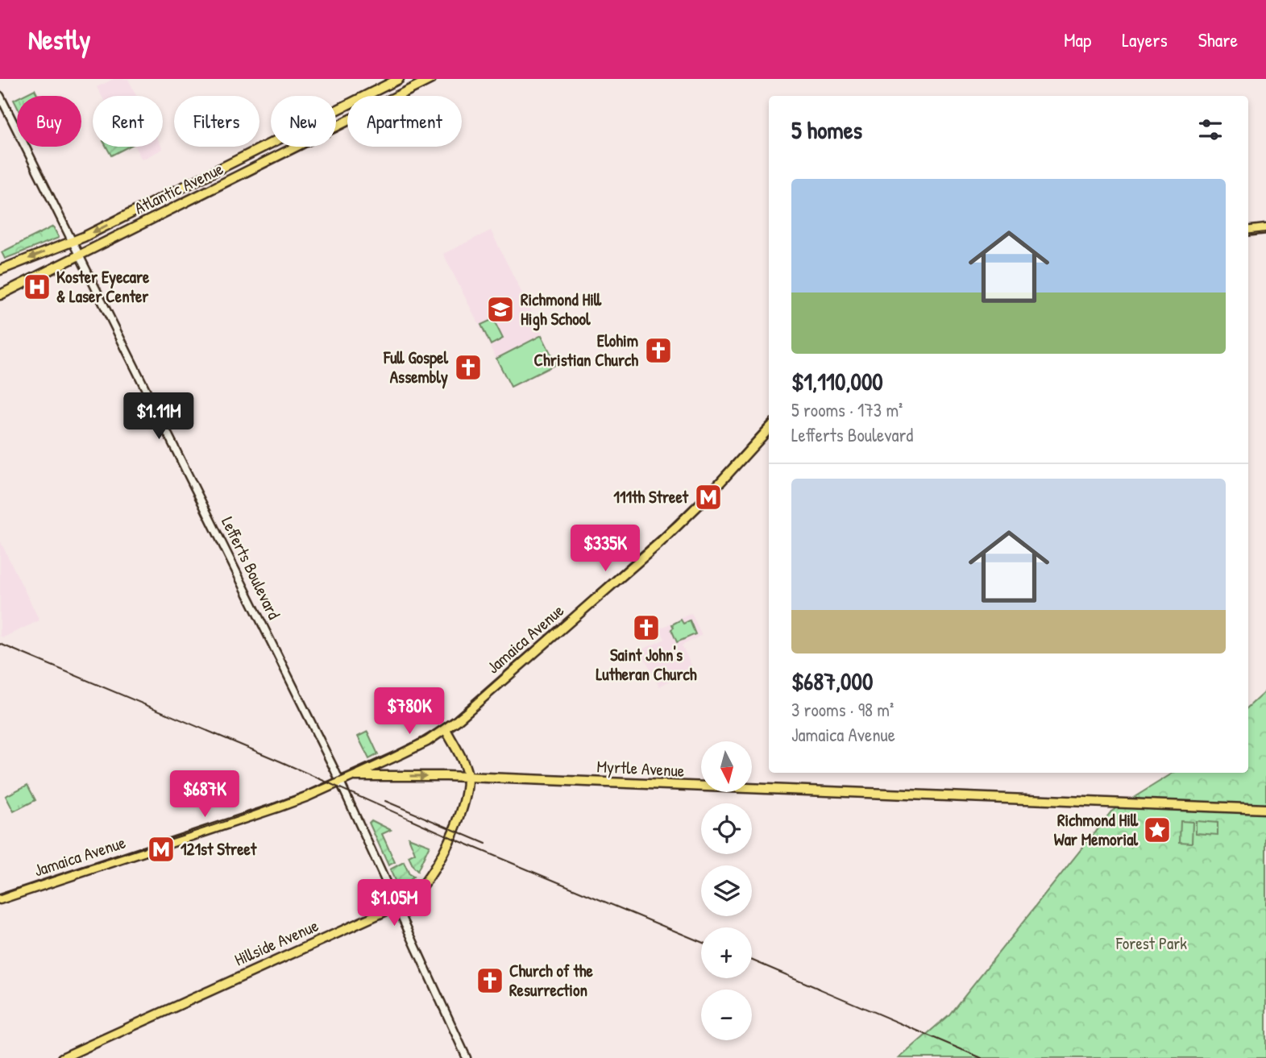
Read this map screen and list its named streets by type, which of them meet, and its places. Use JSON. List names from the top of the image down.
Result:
{
  "streets": {
    "main road": [
      "Atlantic Avenue",
      "Jamaica Avenue",
      "Myrtle Avenue",
      "Hillside Avenue"
    ],
    "street": ["Lefferts Boulevard"]
  },
  "crossings": [
    ["Atlantic Avenue", "Lefferts Boulevard"],
    ["Lefferts Boulevard", "Jamaica Avenue"],
    ["Lefferts Boulevard", "Hillside Avenue"],
    ["Jamaica Avenue", "Myrtle Avenue"],
    ["Myrtle Avenue", "Hillside Avenue"]
  ],
  "parks": ["Forest Park"],
  "places": {
    "hospital": ["Koster Eyecare & Laser Center"],
    "school or university": ["Richmond Hill High School"],
    "church": [
      "Elohim Christian Church",
      "Full Gospel Assembly",
      "Saint John's Lutheran Church",
      "Church of the Resurrection"
    ],
    "metro station": ["111th Street", "121st Street"],
    "place": ["Richmond Hill War Memorial"]
  },
  "north": "bottom",
  "page": {
    "header": "Nestly",
    "nav": ["Map", "Layers", "Share"],
    "chip": [
      "Buy",
      "Rent",
      "Filters",
      "New",
      "Apartment"
    ],
    "heading": "5 homes",
    "list": [
      {
        "name": "$1,110,000",
        "note": "5 rooms · 173 m² · Lefferts Boulevard"
      },
      {
        "name": "$687,000",
        "note": "3 rooms · 98 m² · Jamaica Avenue"
      }
    ],
    "price": [
      "$1.11M",
      "$335K",
      "$780K",
      "$687K",
      "$1.05M"
    ],
    "map_buttons": ["+", "−"]
  }
}
